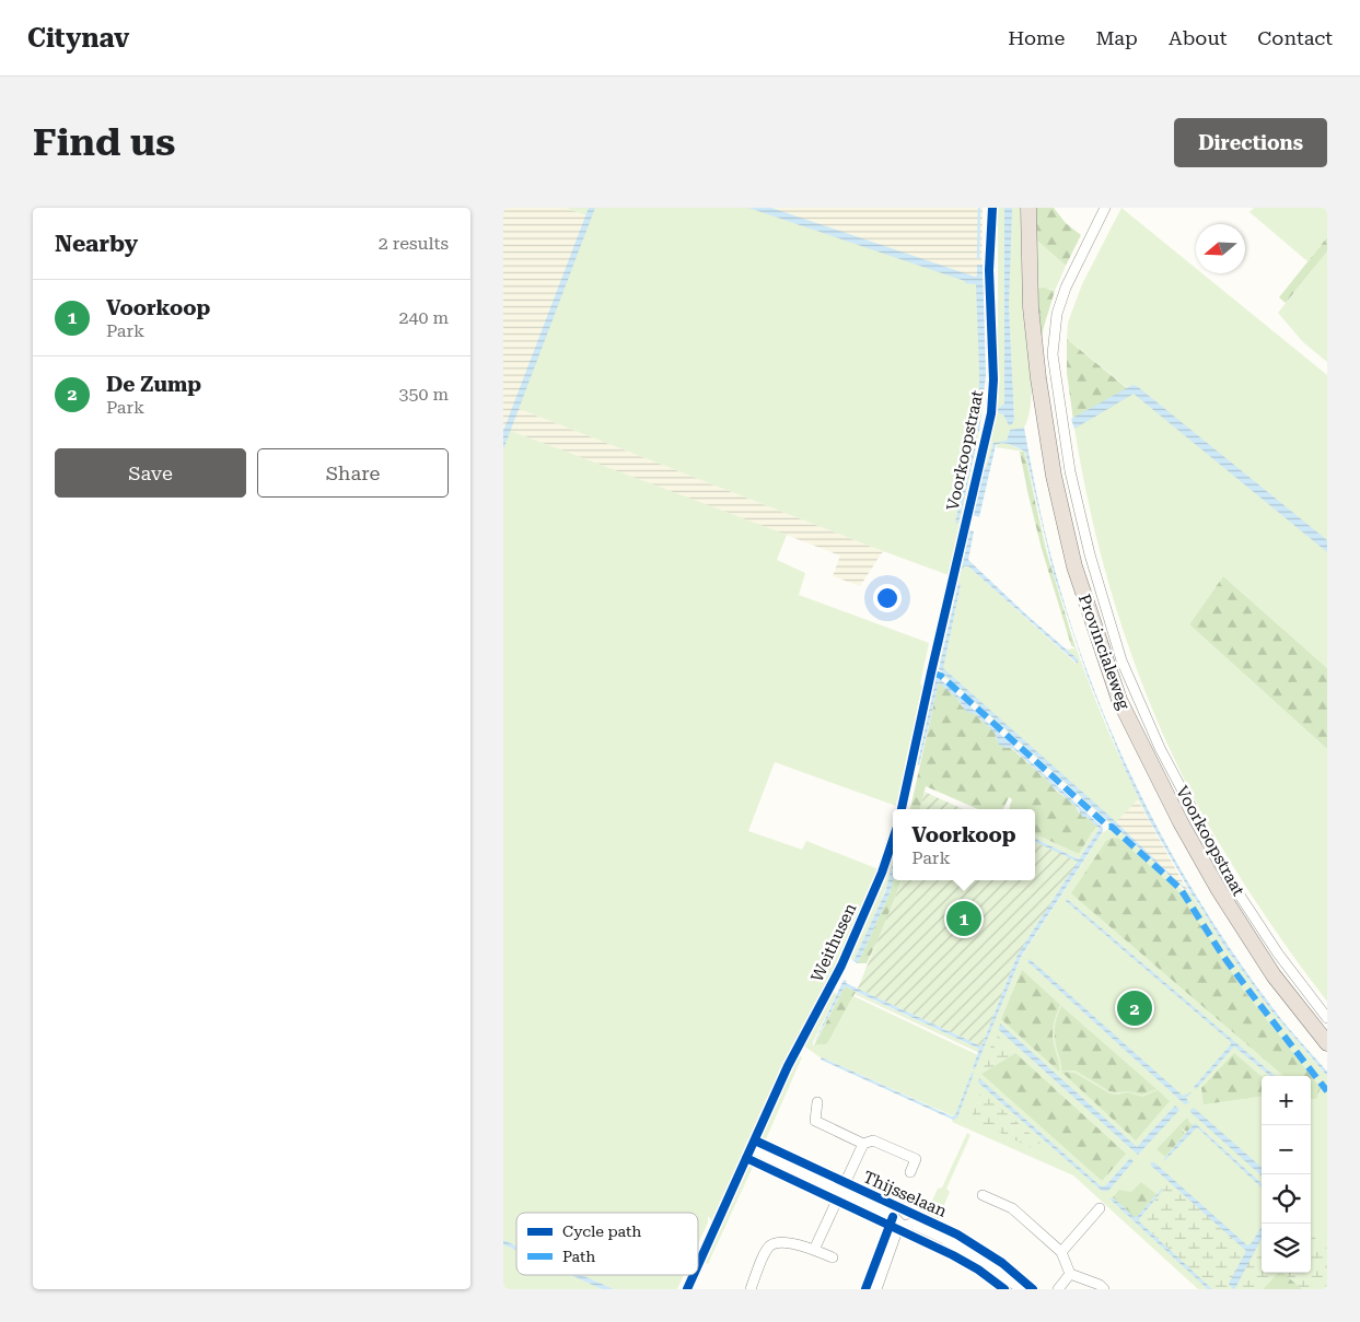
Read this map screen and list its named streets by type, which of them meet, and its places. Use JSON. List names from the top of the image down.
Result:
{
  "streets": {
    "highway": ["Provincialeweg"],
    "street": ["Voorkoopstraat", "Weithusen", "Thijsselaan"]
  },
  "crossings": [
    ["Weithusen", "Thijsselaan"]
  ],
  "legend": ["Cycle path", "Path"],
  "north": "left",
  "page": {
    "header": "Citynav",
    "nav": [
      "Home",
      "Map",
      "About",
      "Contact"
    ],
    "buttons": [
      "Directions",
      ["Save", "Share"]
    ],
    "title": "Find us",
    "heading": ["Nearby", "2 results"],
    "list": [
      {
        "mark": "1",
        "name": "Voorkoop",
        "note": "Park",
        "value": "240 m"
      },
      {
        "mark": "2",
        "name": "De Zump",
        "note": "Park",
        "value": "350 m"
      }
    ],
    "popup": ["Voorkoop", "Park"],
    "pins": ["1", "2"],
    "map_buttons": ["+", "−"]
  }
}
